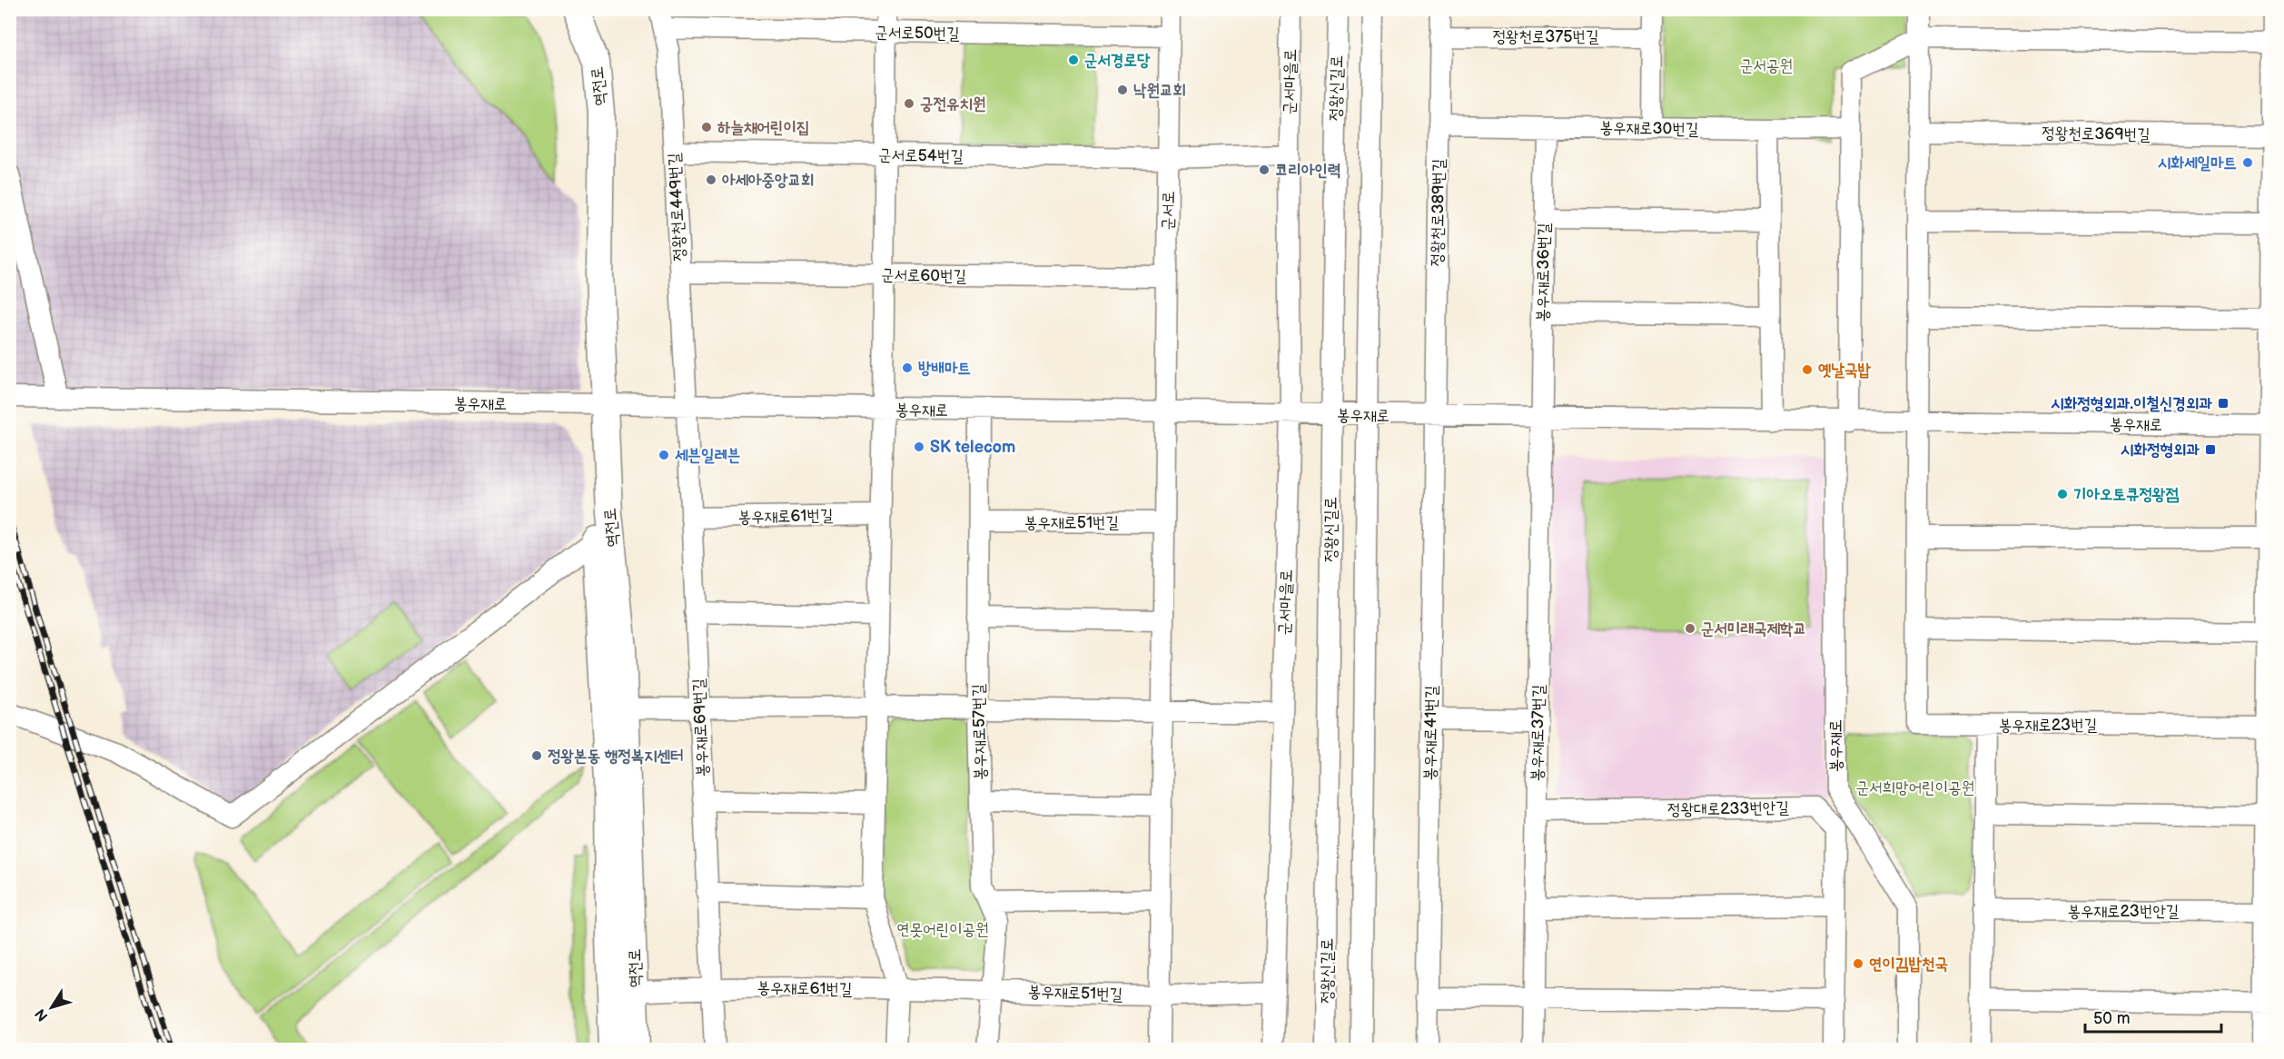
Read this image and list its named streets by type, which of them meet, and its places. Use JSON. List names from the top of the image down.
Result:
{
  "streets": {
    "main road": ["역전로"],
    "street": [
      "군서로50번길",
      "정왕천로375번길",
      "군서마을로",
      "정왕신길로",
      "봉우재로30번길",
      "정왕천로369번길",
      "군서로54번길",
      "정왕천로449번길",
      "군서로",
      "정왕천로389번길",
      "봉우재로36번길",
      "군서로60번길",
      "봉우재로",
      "봉우재로61번길",
      "봉우재로51번길",
      "봉우재로23번길",
      "봉우재로69번길",
      "봉우재로57번길",
      "봉우재로41번길",
      "봉우재로37번길",
      "정왕대로233번안길",
      "봉우재로23번안길"
    ]
  },
  "crossings": [
    ["군서로50번길", "정왕천로449번길"],
    ["군서로50번길", "군서로"],
    ["정왕천로375번길", "정왕천로389번길"],
    ["군서마을로", "봉우재로"],
    ["군서마을로", "봉우재로51번길"],
    ["역전로", "봉우재로"],
    ["역전로", "봉우재로61번길"],
    ["정왕신길로", "봉우재로"],
    ["봉우재로30번길", "정왕천로389번길"],
    ["봉우재로30번길", "봉우재로36번길"],
    ["군서로54번길", "정왕천로449번길"],
    ["군서로54번길", "군서로"],
    ["정왕천로449번길", "군서로60번길"],
    ["정왕천로449번길", "봉우재로"],
    ["정왕천로449번길", "봉우재로69번길"],
    ["군서로", "군서로60번길"],
    ["군서로", "봉우재로"],
    ["정왕천로389번길", "봉우재로"],
    ["정왕천로389번길", "봉우재로41번길"],
    ["봉우재로36번길", "봉우재로"],
    ["봉우재로36번길", "봉우재로37번길"],
    ["봉우재로", "봉우재로23번길"],
    ["봉우재로", "봉우재로69번길"],
    ["봉우재로", "봉우재로57번길"],
    ["봉우재로", "봉우재로41번길"],
    ["봉우재로", "봉우재로37번길"],
    ["봉우재로61번길", "봉우재로51번길"],
    ["봉우재로61번길", "봉우재로69번길"],
    ["봉우재로61번길", "봉우재로57번길"],
    ["봉우재로51번길", "봉우재로57번길"],
    ["봉우재로37번길", "정왕대로233번안길"]
  ],
  "parks": ["군서공원", "군서희망어린이공원", "연못어린이공원"],
  "places": {
    "other": [
      "군서경로당",
      "낙원교회",
      "궁전유치원",
      "하늘채어린이집",
      "시화세일마트",
      "코리아인력",
      "아세아중앙교회",
      "방배마트",
      "옛날국밥",
      "SK telecom",
      "세븐일레븐",
      "기아오토큐정왕점",
      "군서미래국제학교",
      "정왕본동 행정복지센터",
      "연이김밥천국"
    ],
    "transit": ["시화정형외과.이철신경외과", "시화정형외과"]
  },
  "scale_bar": "50 m",
  "north": "bottom left"
}
